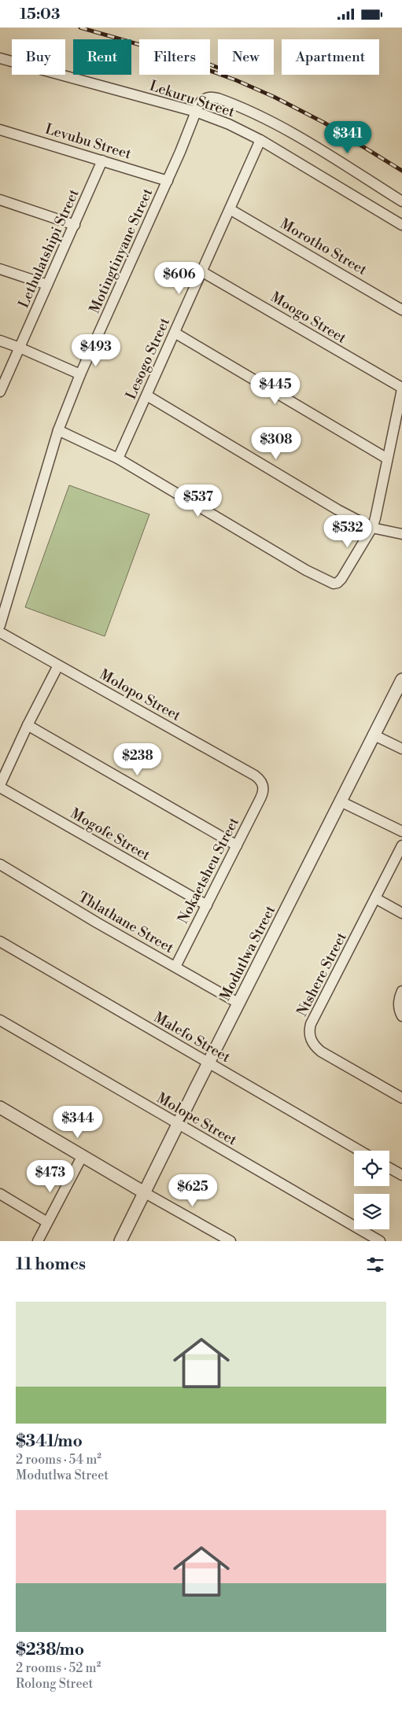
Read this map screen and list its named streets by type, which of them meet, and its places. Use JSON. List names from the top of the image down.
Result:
{
  "streets": {
    "street": [
      "Lekuru Street",
      "Levubu Street",
      "Morotho Street",
      "Lethulatshipi Street",
      "Motingtinyane Street",
      "Moogo Street",
      "Lesogo Street",
      "Molopo Street",
      "Mogofe Street",
      "Nokaetsheu Street",
      "Thlathane Street",
      "Modutlwa Street",
      "Ntshere Street",
      "Malefo Street",
      "Molope Street"
    ]
  },
  "crossings": [
    ["Lekuru Street", "Motingtinyane Street"],
    ["Lekuru Street", "Lesogo Street"],
    ["Levubu Street", "Lethulatshipi Street"],
    ["Levubu Street", "Motingtinyane Street"],
    ["Morotho Street", "Lesogo Street"],
    ["Moogo Street", "Lesogo Street"],
    ["Molopo Street", "Nokaetsheu Street"],
    ["Mogofe Street", "Nokaetsheu Street"],
    ["Nokaetsheu Street", "Thlathane Street"],
    ["Thlathane Street", "Modutlwa Street"],
    ["Modutlwa Street", "Malefo Street"],
    ["Modutlwa Street", "Molope Street"]
  ],
  "page": {
    "status": "15:03",
    "chip": [
      "Buy",
      "Rent",
      "Filters",
      "New",
      "Apartment"
    ],
    "price": [
      "$341",
      "$606",
      "$493",
      "$445",
      "$308",
      "$537",
      "$532",
      "$238",
      "$344",
      "$473",
      "$625"
    ],
    "heading": "11 homes",
    "list": [
      {
        "name": "$341/mo",
        "note": "2 rooms · 54 m² · Modutlwa Street"
      },
      {
        "name": "$238/mo",
        "note": "2 rooms · 52 m² · Rolong Street"
      }
    ]
  }
}
